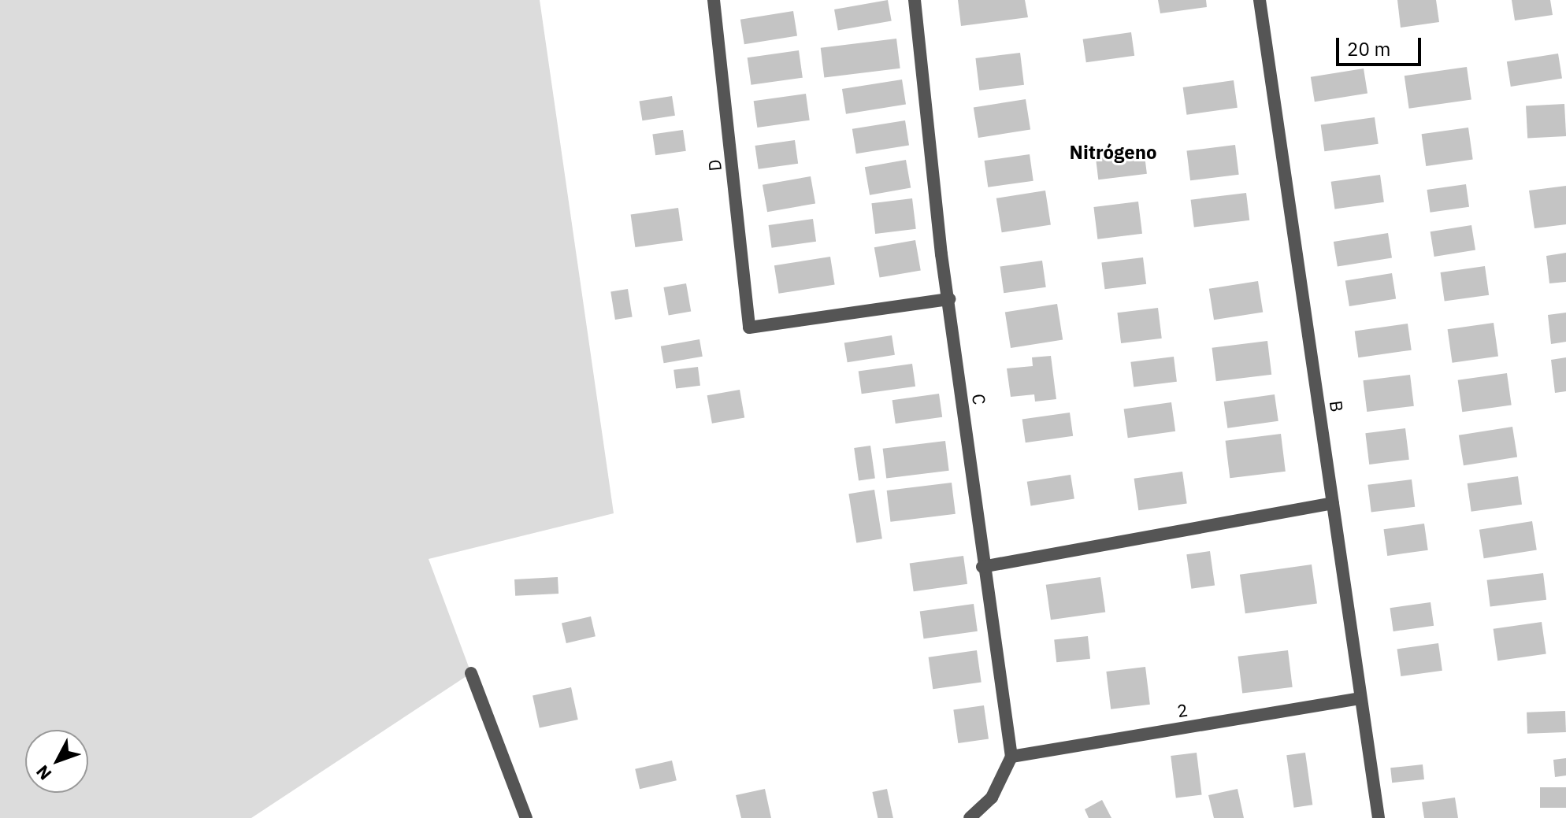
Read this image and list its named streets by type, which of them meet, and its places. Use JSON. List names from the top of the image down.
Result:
{
  "streets": {
    "street": [
      "D",
      "C",
      "B",
      "2"
    ]
  },
  "crossings": [
    ["D", "C"],
    ["C", "2"],
    ["B", "2"]
  ],
  "districts": ["Nitrógeno"],
  "scale_bar": "20 m",
  "north": "bottom left"
}
